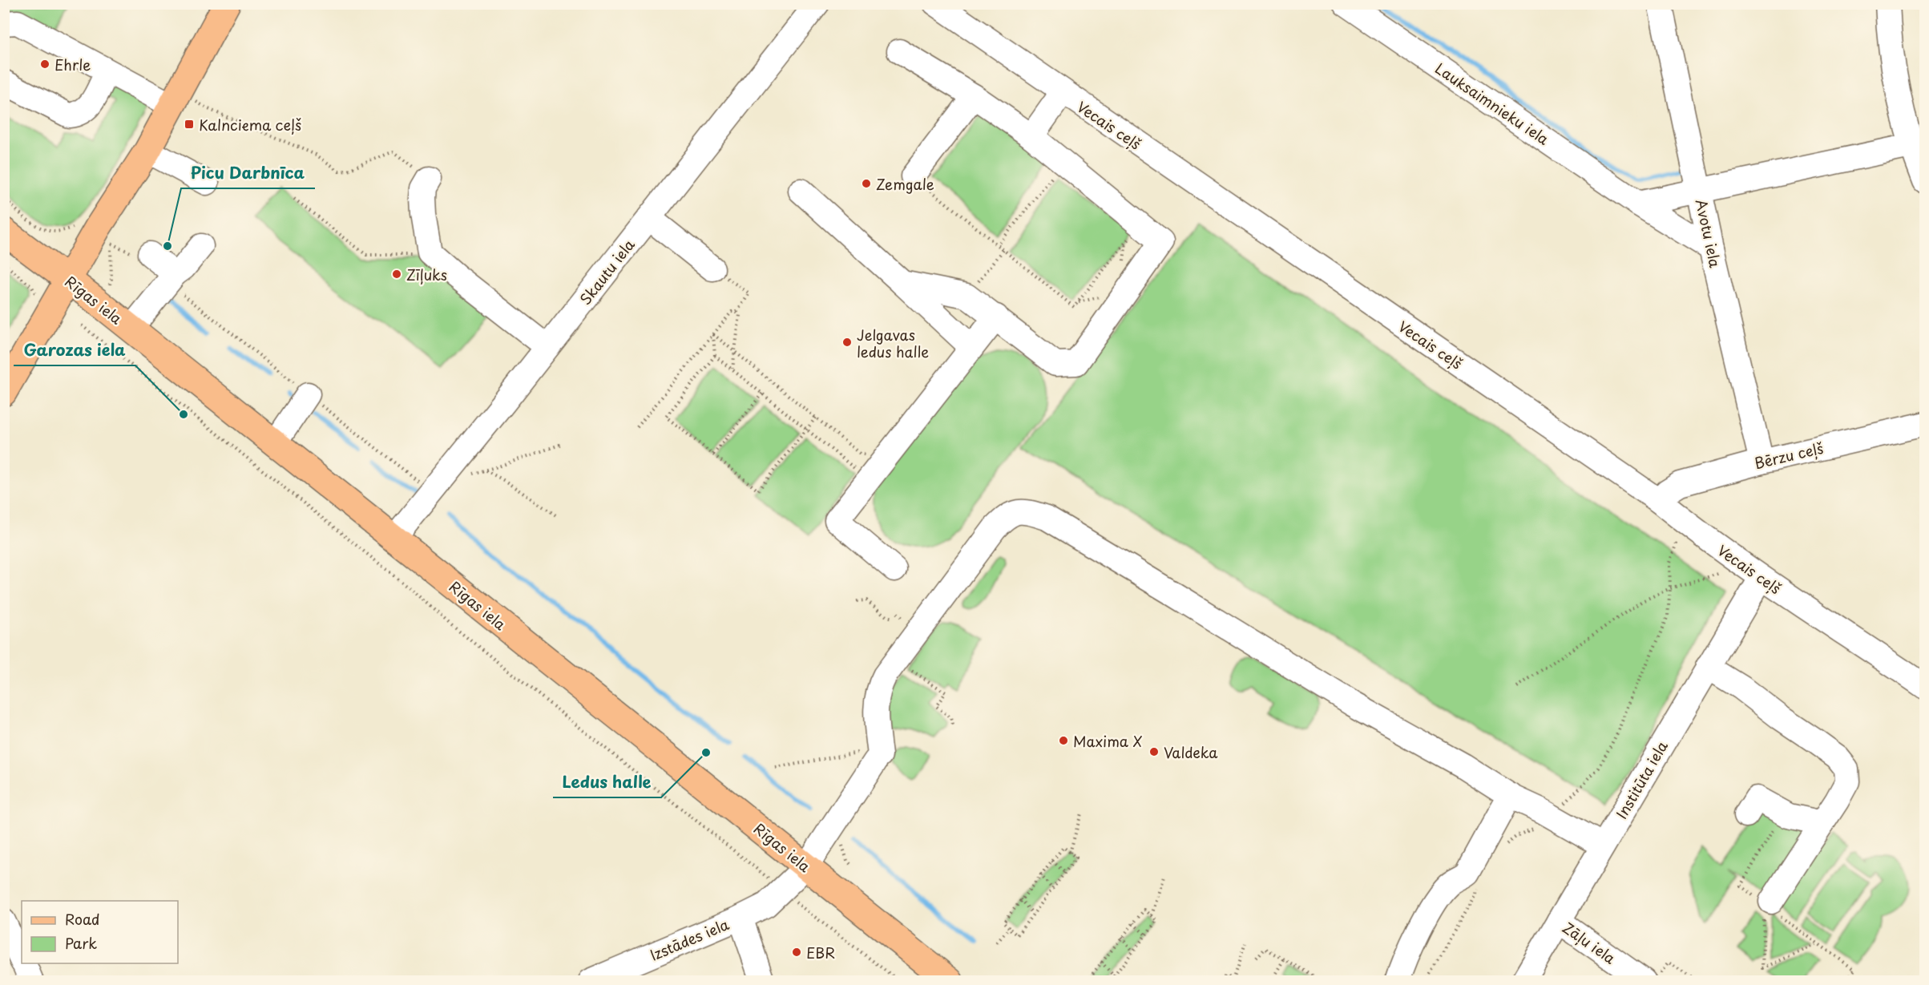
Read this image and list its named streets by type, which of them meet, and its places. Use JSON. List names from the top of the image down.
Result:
{
  "streets": {
    "main road": ["Rīgas iela"],
    "street": [
      "Lauksaimnieku iela",
      "Vecais ceļš",
      "Avotu iela",
      "Skautu iela",
      "Bērzu ceļš",
      "Institūta iela",
      "Izstādes iela",
      "Zāļu iela"
    ]
  },
  "crossings": [
    ["Lauksaimnieku iela", "Avotu iela"],
    ["Vecais ceļš", "Bērzu ceļš"],
    ["Vecais ceļš", "Institūta iela"],
    ["Avotu iela", "Bērzu ceļš"],
    ["Skautu iela", "Rīgas iela"],
    ["Rīgas iela", "Izstādes iela"],
    ["Institūta iela", "Zāļu iela"]
  ],
  "places": {
    "other": [
      "Ehrle",
      "Zemgale",
      "Picu Darbnīca",
      "Zīļuks",
      "Jelgavas ledus halle",
      "Garozas iela",
      "Maxima X",
      "Valdeka",
      "Ledus halle",
      "EBR"
    ],
    "transit": ["Kalnciema ceļš"]
  },
  "legend": ["Road", "Park"]
}
